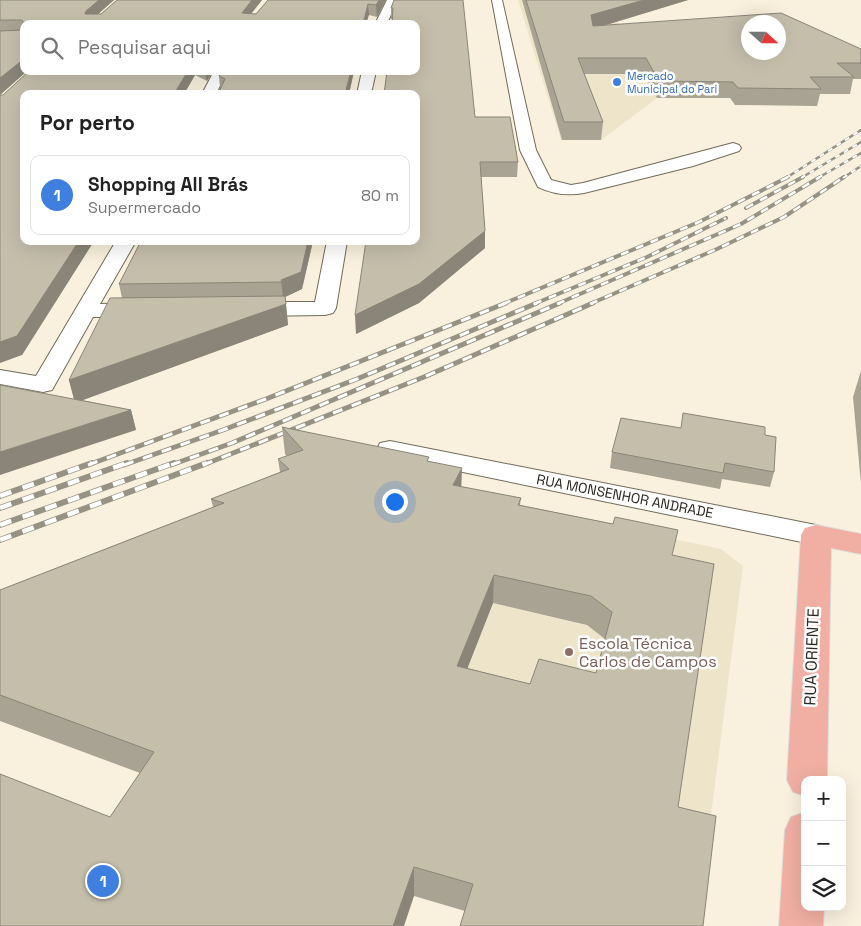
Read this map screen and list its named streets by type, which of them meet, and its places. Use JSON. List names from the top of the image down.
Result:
{
  "streets": {
    "main road": ["RUA MONSENHOR ANDRADE", "RUA ORIENTE"]
  },
  "crossings": [
    ["RUA MONSENHOR ANDRADE", "RUA ORIENTE"]
  ],
  "places": ["Mercado Municipal do Pari", "Escola Técnica Carlos de Campos"],
  "north": "right",
  "page": {
    "search": "Pesquisar aqui",
    "heading": "Por perto",
    "list": [
      {
        "mark": "1",
        "name": "Shopping All Brás",
        "note": "Supermercado",
        "value": "80 m"
      }
    ],
    "map_buttons": ["+", "−"],
    "pins": "1"
  }
}
